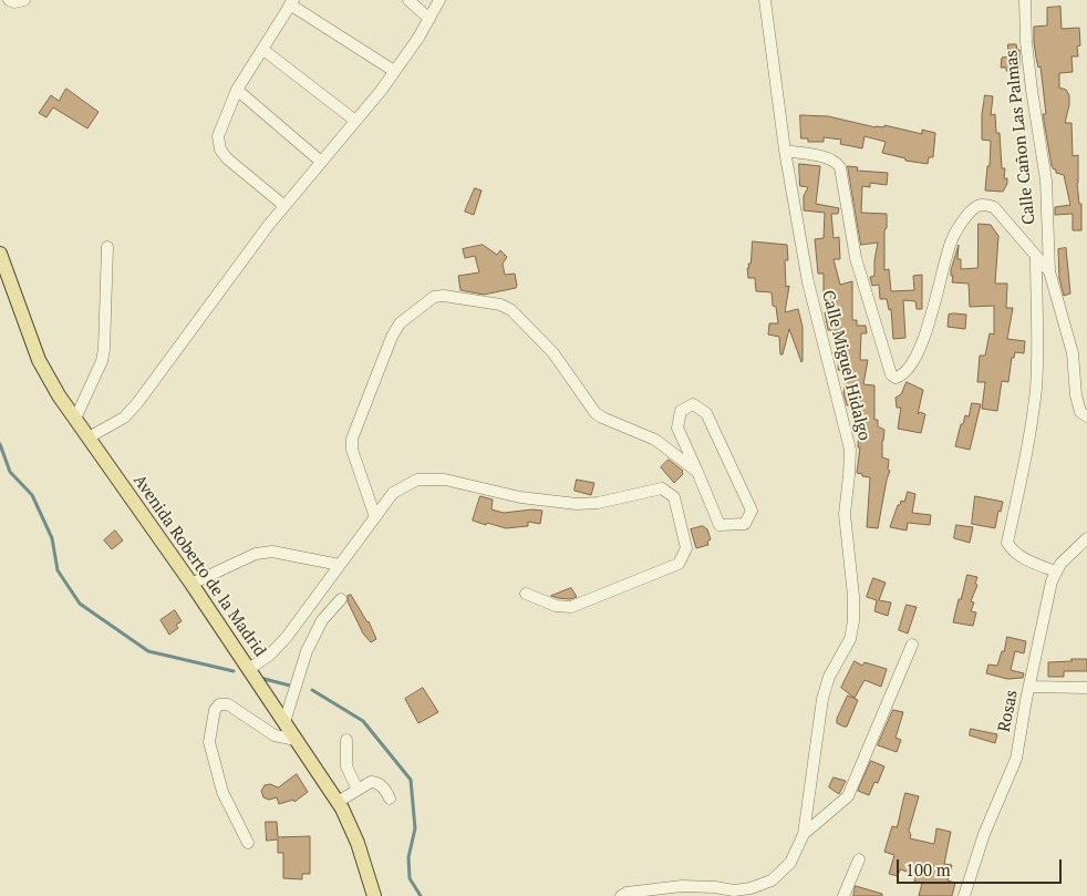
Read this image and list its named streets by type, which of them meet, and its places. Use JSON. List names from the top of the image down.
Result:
{
  "streets": {
    "main road": ["Avenida Roberto de la Madrid"],
    "street": ["Calle Cañon Las Palmas", "Calle Miguel Hidalgo", "Rosas"]
  },
  "scale_bar": "100 m"
}
